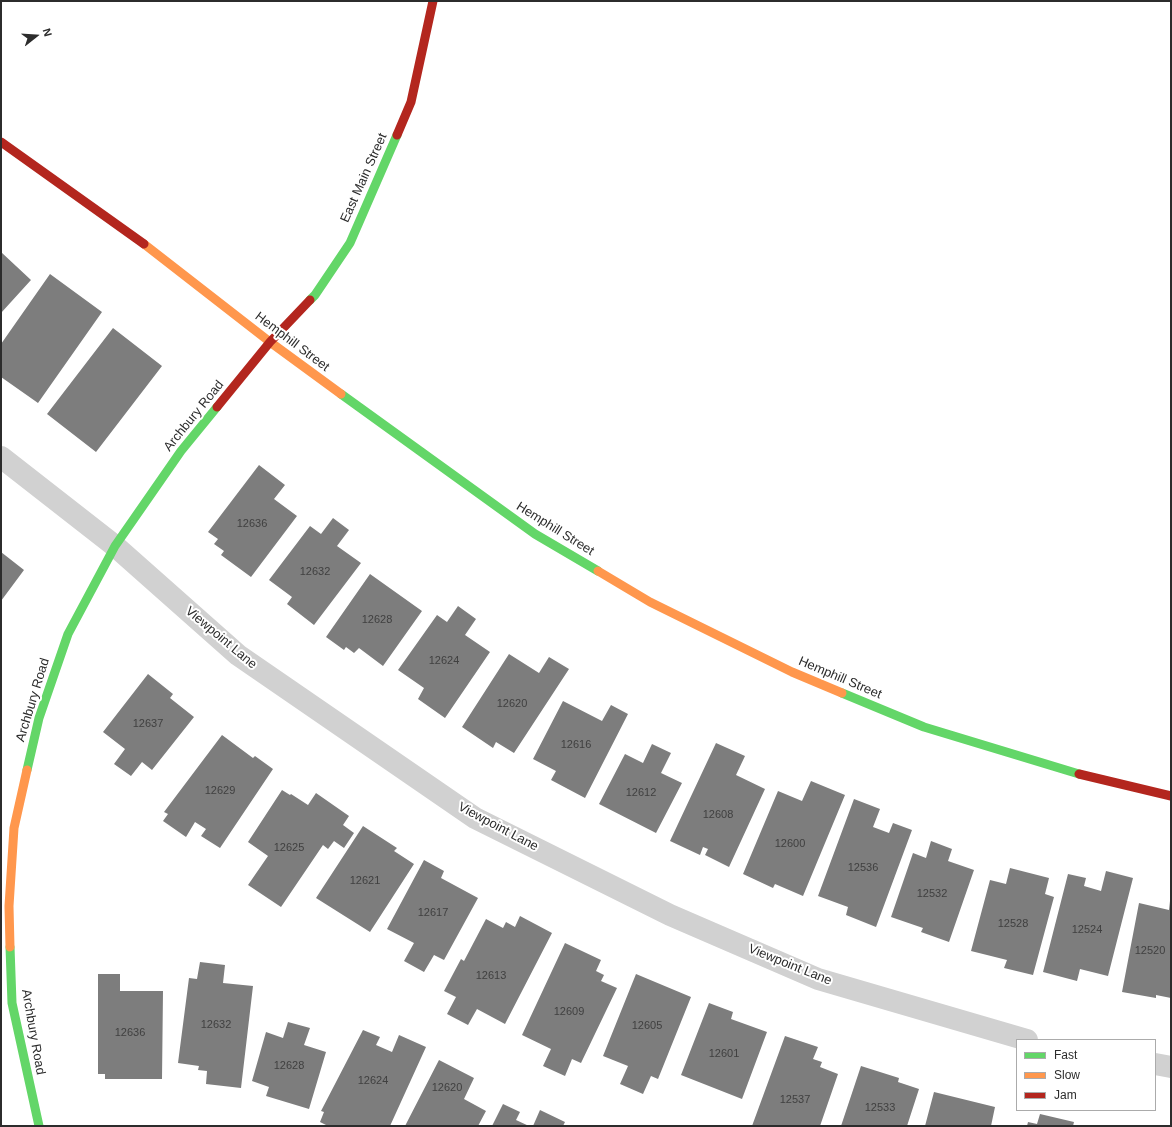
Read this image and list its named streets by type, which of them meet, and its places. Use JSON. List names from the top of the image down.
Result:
{
  "streets": {
    "street": [
      "East Main Street",
      "Hemphill Street",
      "Archbury Road",
      "Viewpoint Lane"
    ]
  },
  "crossings": [
    ["East Main Street", "Hemphill Street"],
    ["East Main Street", "Archbury Road"],
    ["Hemphill Street", "Archbury Road"],
    ["Archbury Road", "Viewpoint Lane"]
  ],
  "house_numbers": [
    "12636",
    "12632",
    "12628",
    "12624",
    "12620",
    "12637",
    "12616",
    "12629",
    "12612",
    "12608",
    "12600",
    "12625",
    "12536",
    "12621",
    "12532",
    "12617",
    "12528",
    "12524",
    "12520",
    "12613",
    "12609",
    "12632",
    "12605",
    "12636",
    "12601",
    "12628",
    "12624",
    "12620",
    "12537",
    "12533"
  ],
  "legend": ["Fast", "Slow", "Jam"],
  "north": "right"
}
